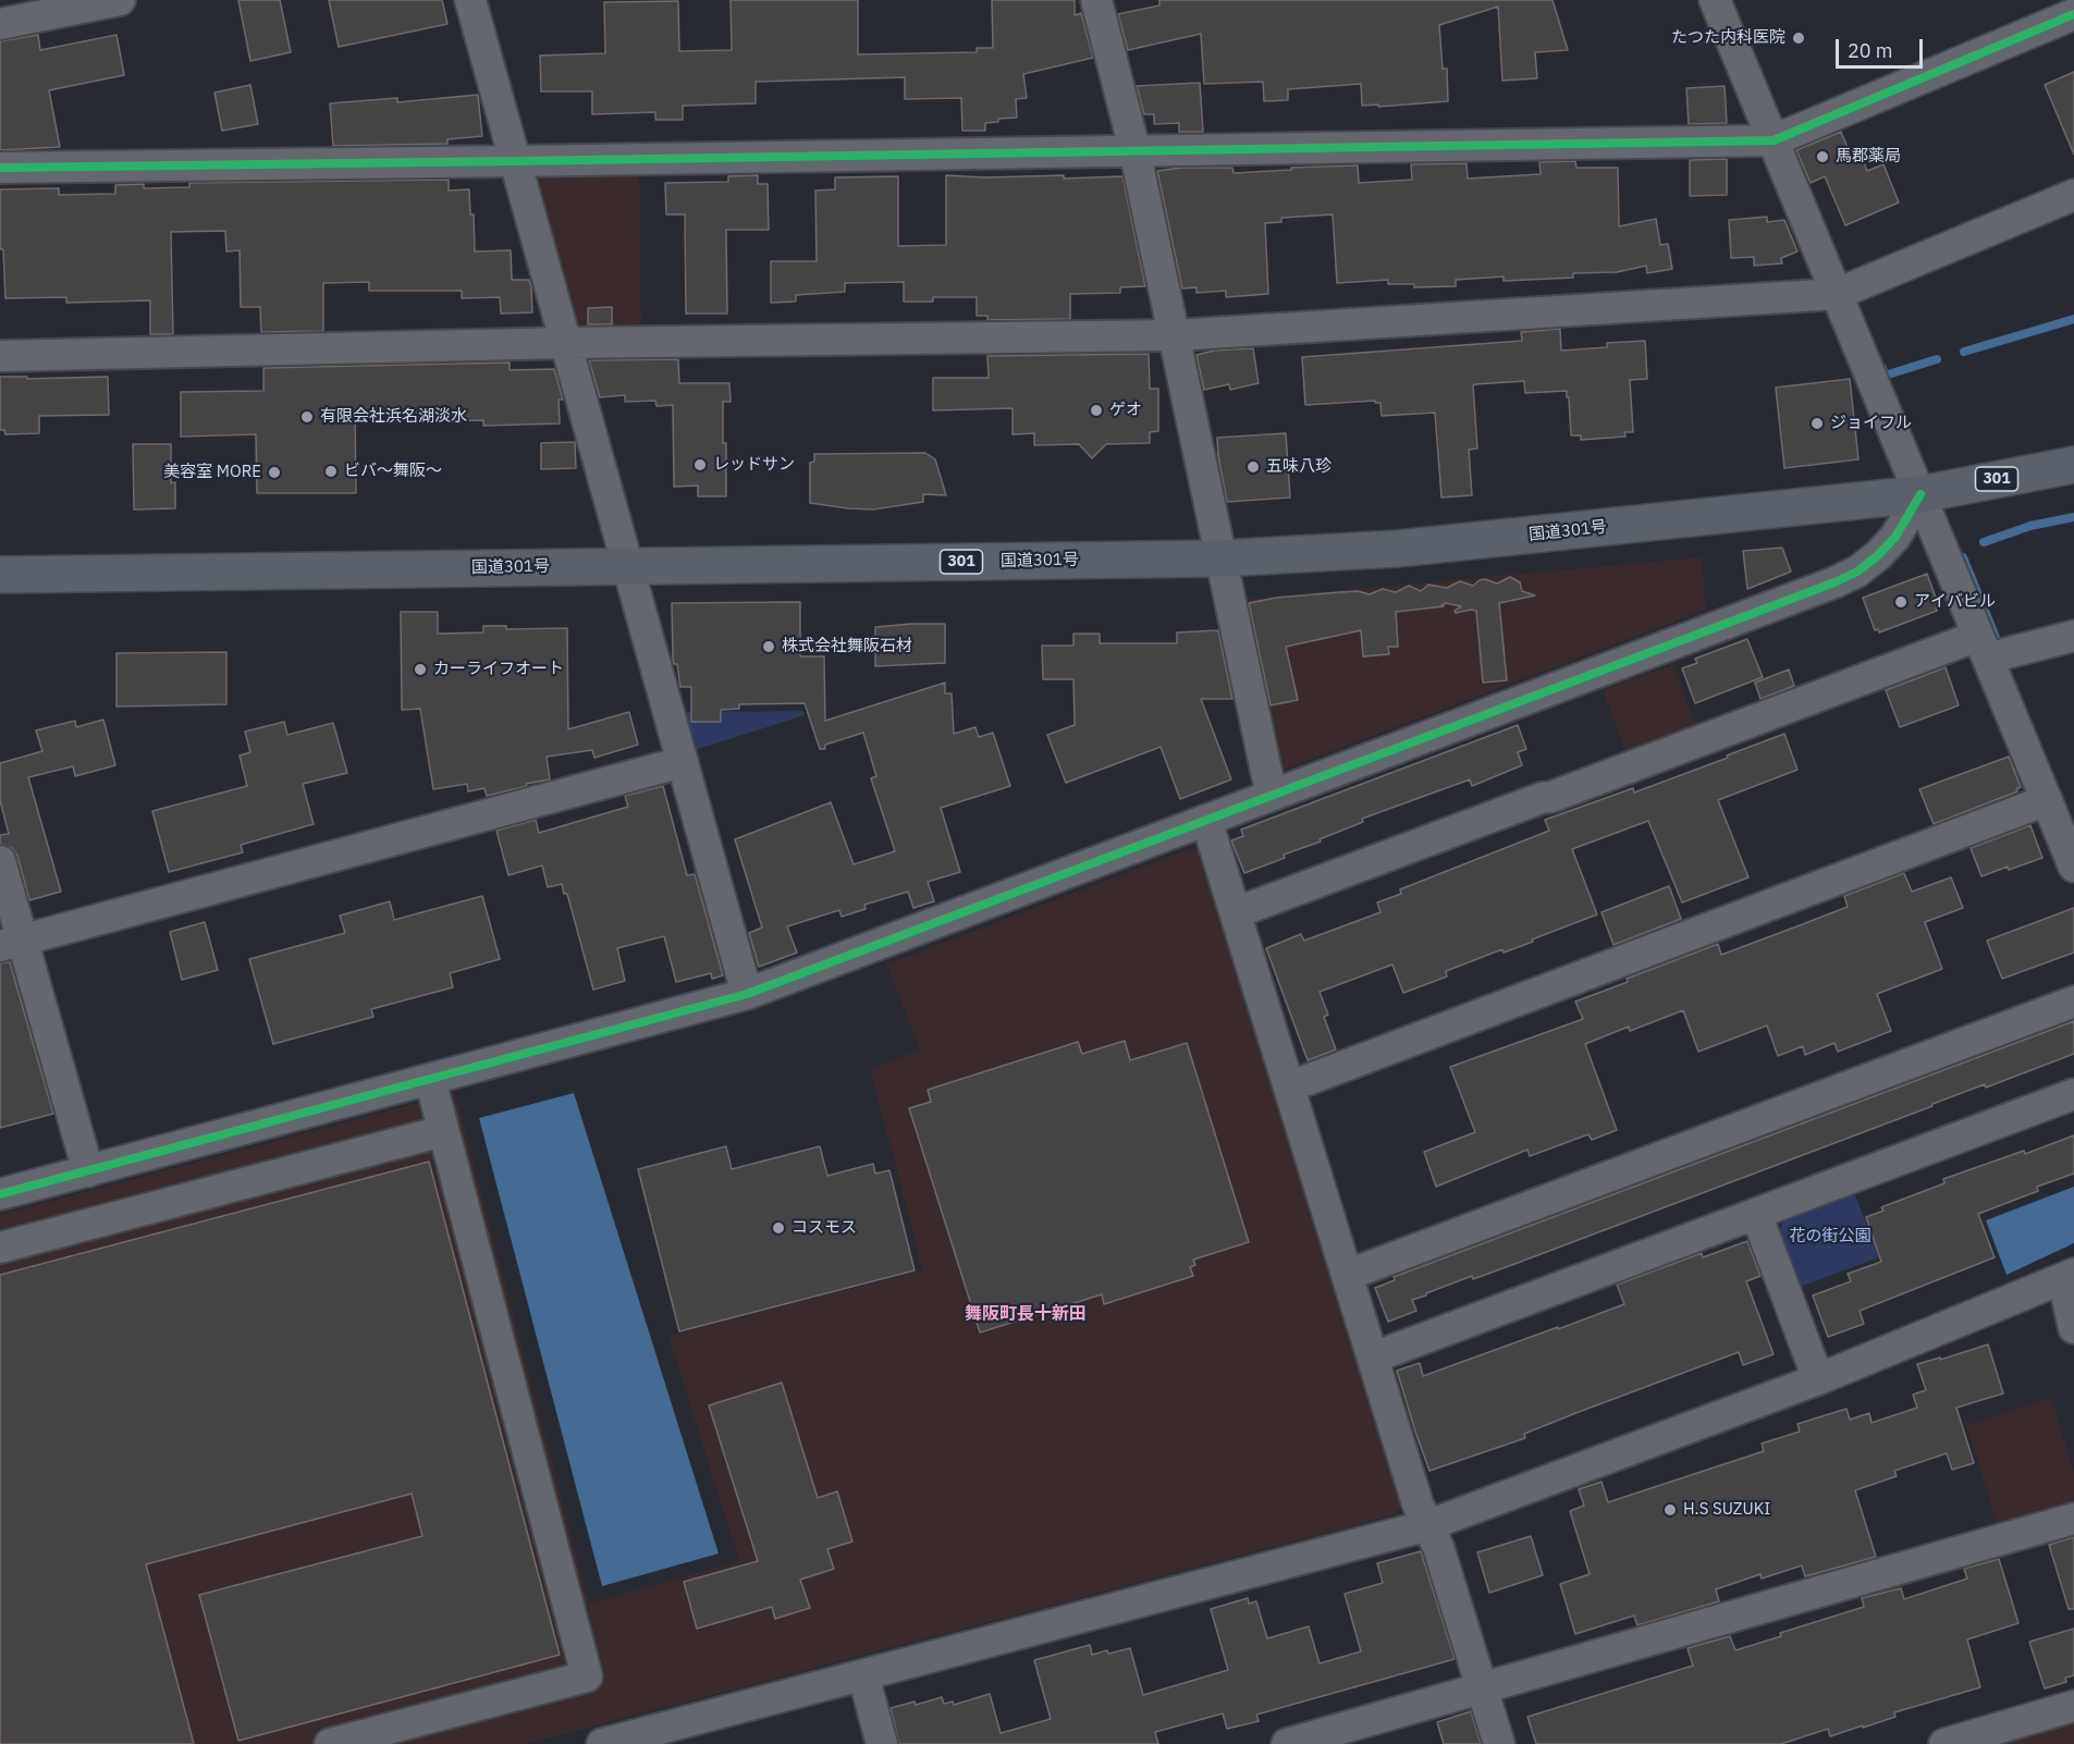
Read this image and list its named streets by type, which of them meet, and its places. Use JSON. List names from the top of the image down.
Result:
{
  "streets": {
    "highway": ["301", "国道301号"]
  },
  "districts": ["舞阪町長十新田"],
  "parks": ["花の街公園"],
  "places": [
    "たつた内科医院",
    "馬郡薬局",
    "ゲオ",
    "有限会社浜名湖淡水",
    "ジョイフル",
    "レッドサン",
    "五味八珍",
    "ビバ～舞阪～",
    "美容室 MORE",
    "アイバビル",
    "株式会社舞阪石材",
    "カーライフオート",
    "コスモス",
    "H.S SUZUKI"
  ],
  "scale_bar": "20 m"
}
